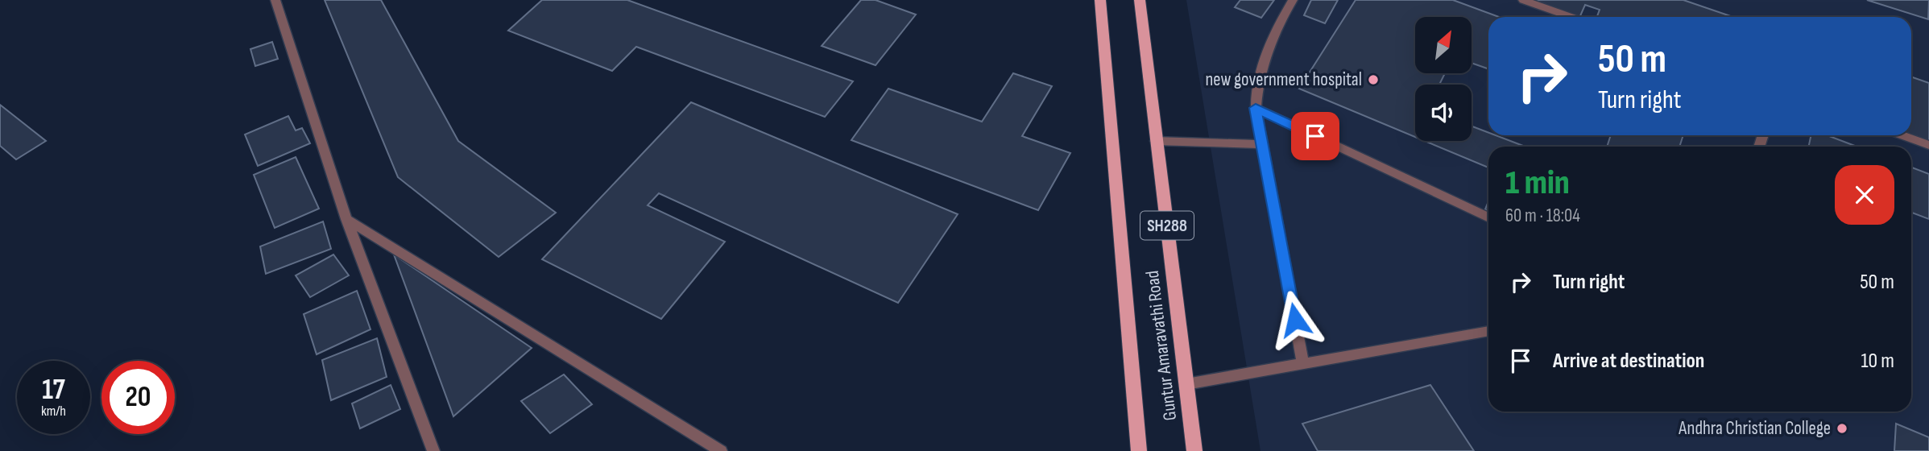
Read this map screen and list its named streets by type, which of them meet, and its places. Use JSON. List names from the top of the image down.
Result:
{
  "streets": {
    "main road": ["SH288", "Guntur Amaravathi Road"]
  },
  "places": ["new government hospital", "Andhra Christian College"],
  "north": "top right",
  "page": {
    "turn": ["50 m", "Turn right"],
    "heading": ["1 min", "60 m · 18:04"],
    "list": [
      {
        "name": "Turn right",
        "value": "50 m"
      },
      {
        "name": "Arrive at destination",
        "value": "10 m"
      }
    ],
    "speed": "17 km/h",
    "limit": "20"
  }
}
